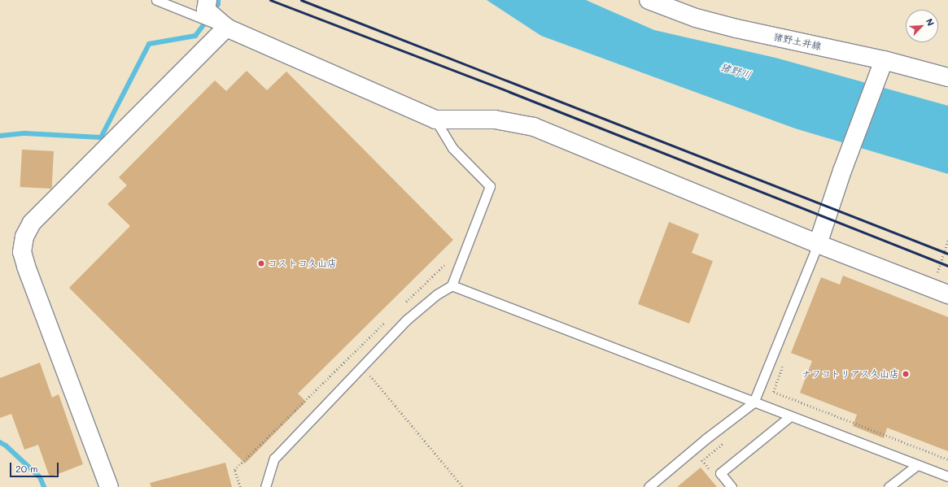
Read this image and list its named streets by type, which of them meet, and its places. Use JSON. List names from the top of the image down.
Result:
{
  "streets": {
    "street": ["猪野土井線"]
  },
  "water": ["猪野川"],
  "places": ["コストコ久山店", "ナフコトリアス久山店"],
  "scale_bar": "20 m",
  "north": "top right"
}
